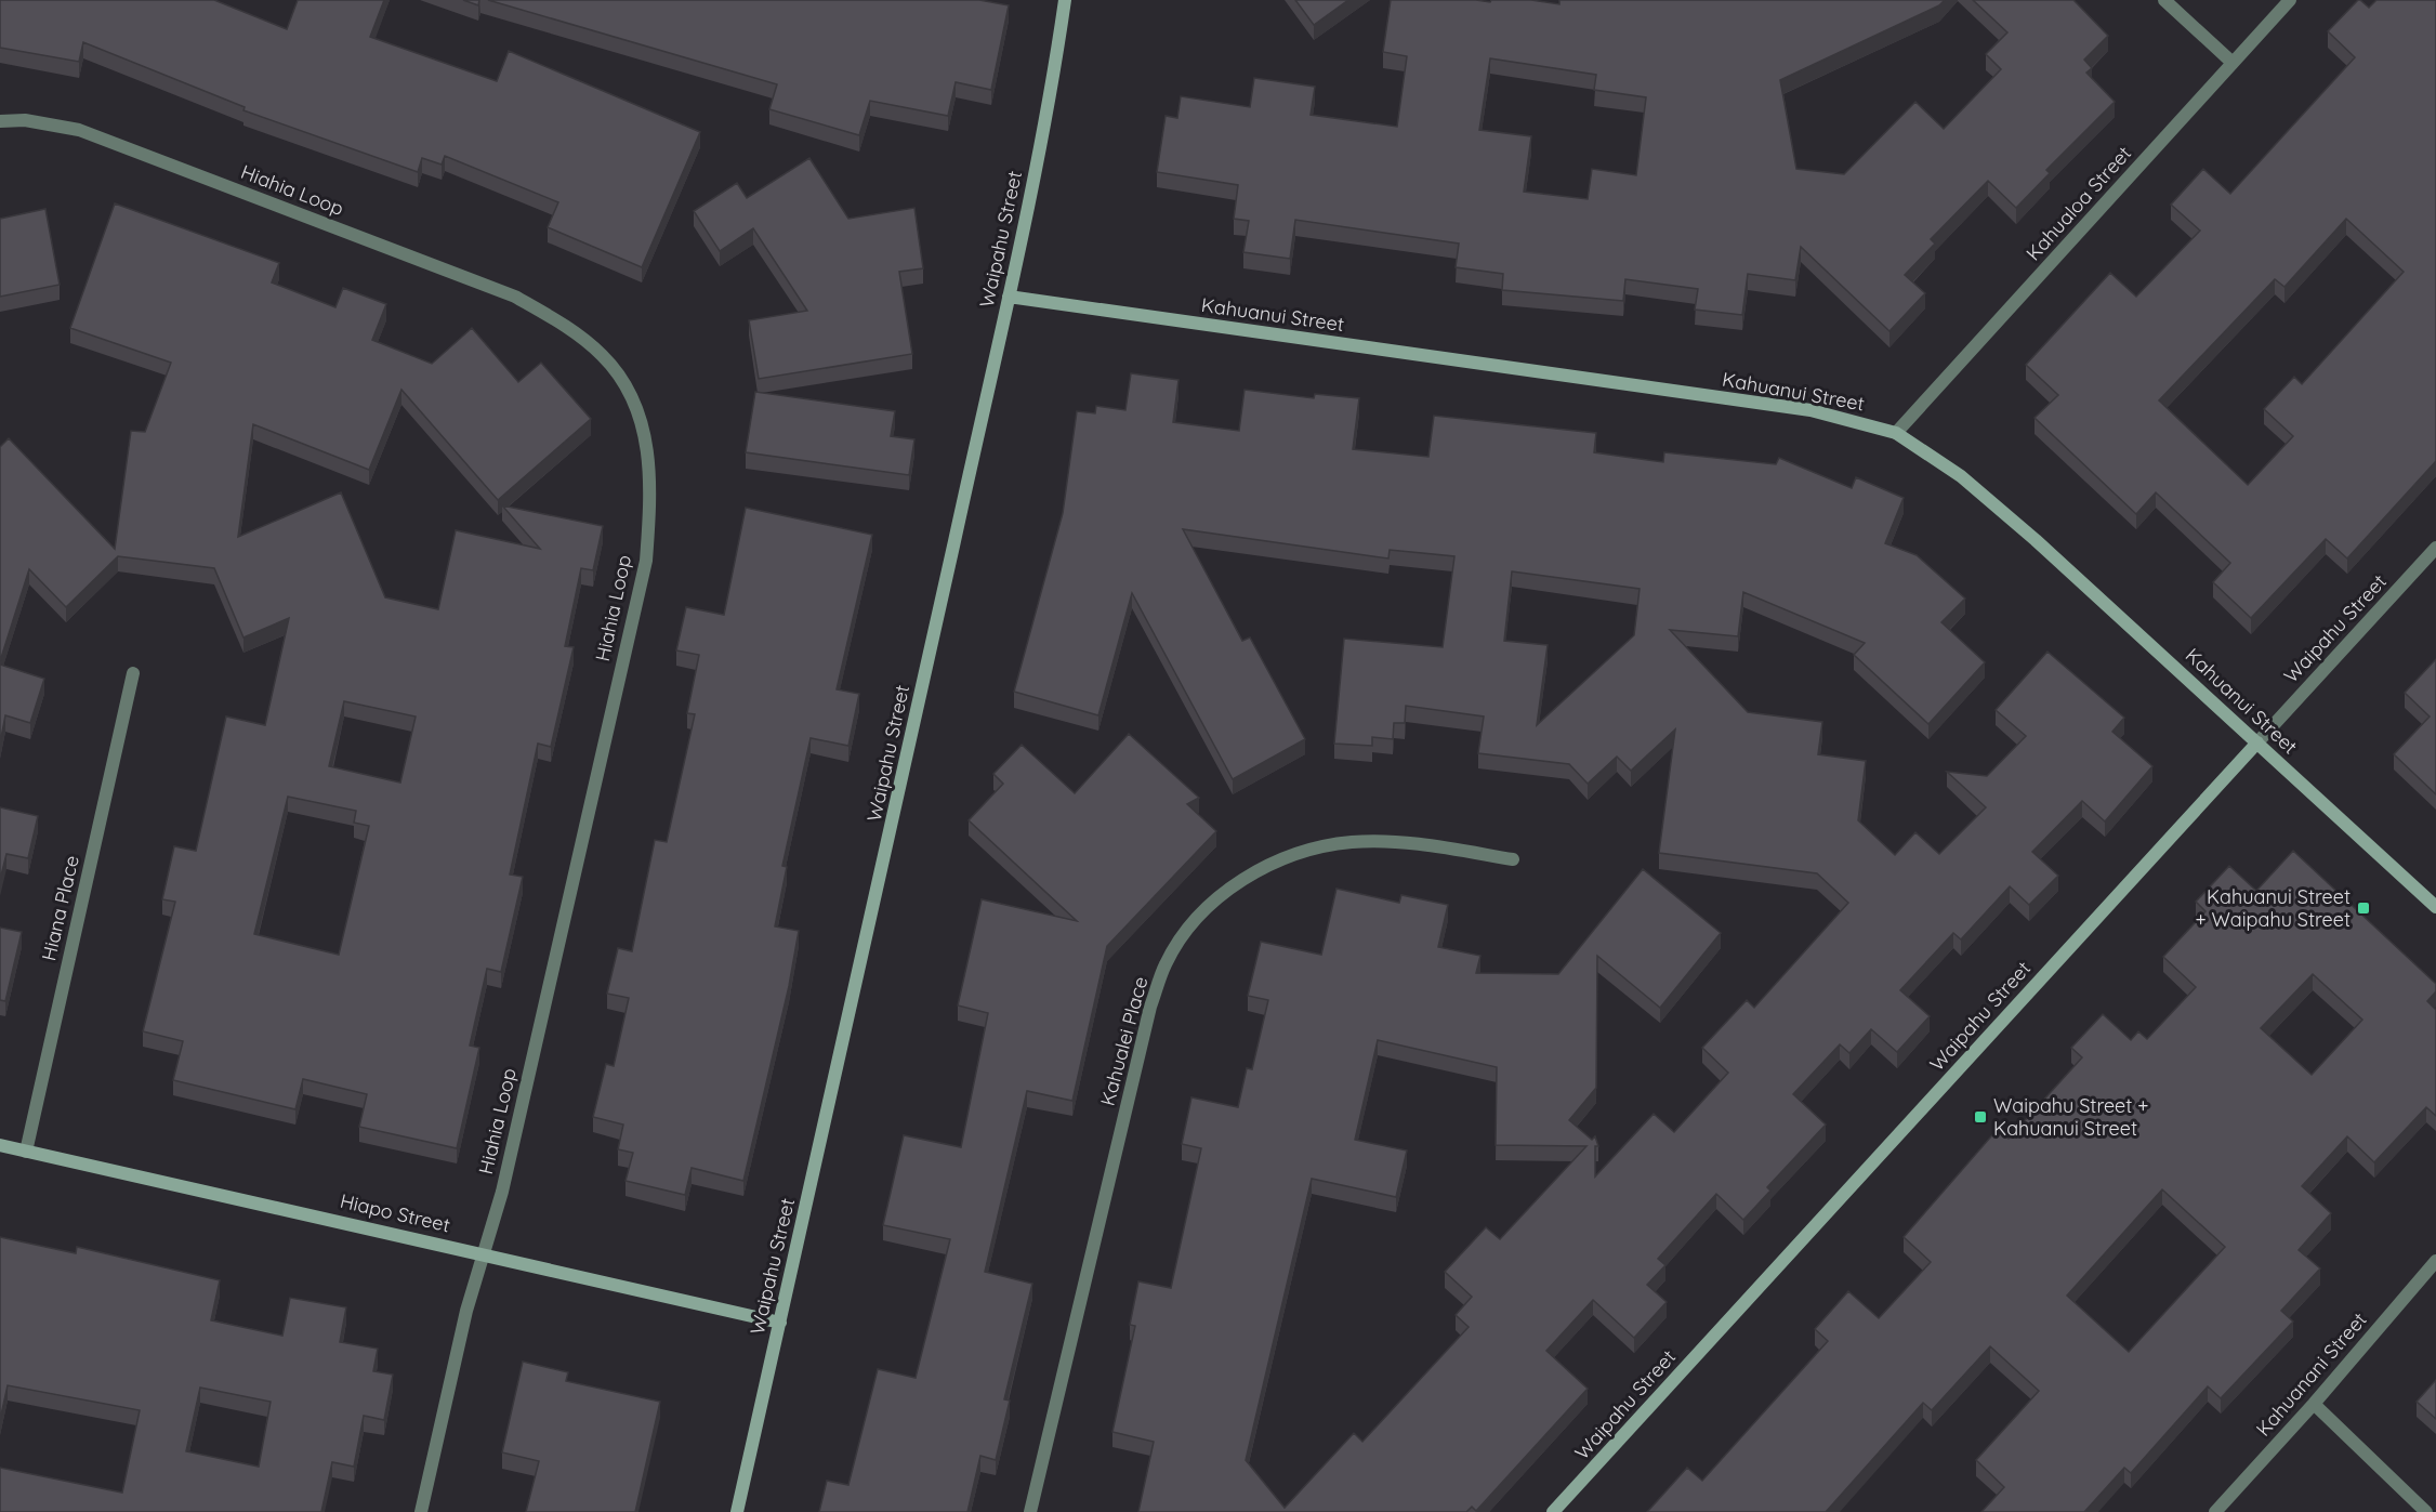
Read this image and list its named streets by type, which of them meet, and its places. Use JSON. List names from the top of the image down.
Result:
{
  "streets": {
    "street": [
      "Hiahia Loop",
      "Kahualoa Street",
      "Waipahu Street",
      "Kahuanui Street",
      "Hiana Place",
      "Kahualei Place",
      "Hiapo Street",
      "Kahuanani Street"
    ]
  },
  "crossings": [
    ["Hiahia Loop", "Hiapo Street"],
    ["Kahualoa Street", "Kahuanui Street"],
    ["Waipahu Street", "Kahuanui Street"],
    ["Waipahu Street", "Hiapo Street"],
    ["Hiana Place", "Hiapo Street"]
  ],
  "places": {
    "transit": ["Kahuanui Street + Waipahu Street", "Waipahu Street + Kahuanui Street"]
  }
}
